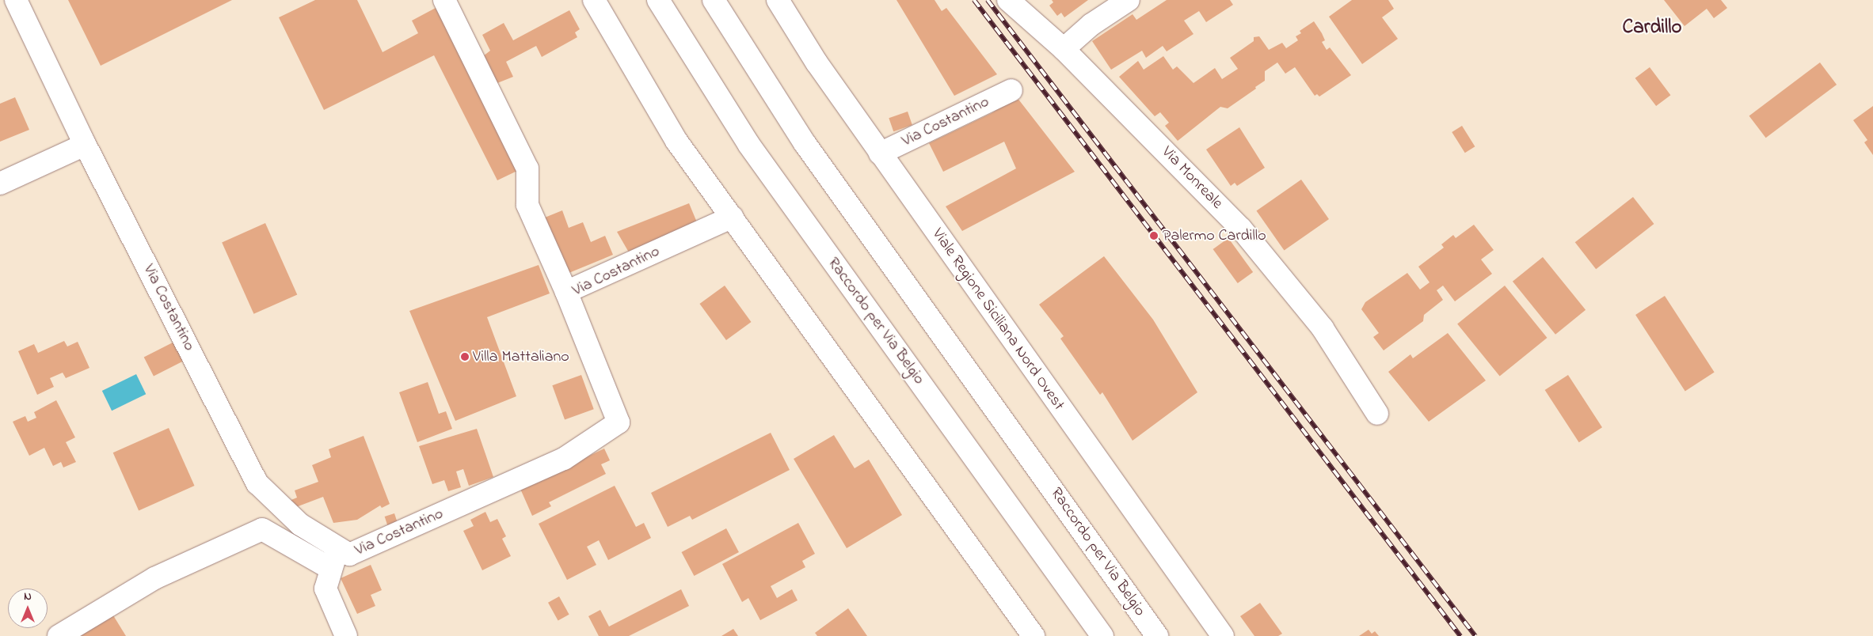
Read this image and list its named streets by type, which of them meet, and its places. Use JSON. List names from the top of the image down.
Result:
{
  "streets": {
    "main road": [
      "Via Costantino",
      "Via Monreale",
      "Viale Regione Siciliana Nord Ovest",
      "Raccordo per Via Belgio"
    ]
  },
  "crossings": [
    ["Via Costantino", "Viale Regione Siciliana Nord Ovest"]
  ],
  "districts": ["Cardillo"],
  "places": ["Palermo Cardillo", "Villa Mattaliano"],
  "north": "top"
}
